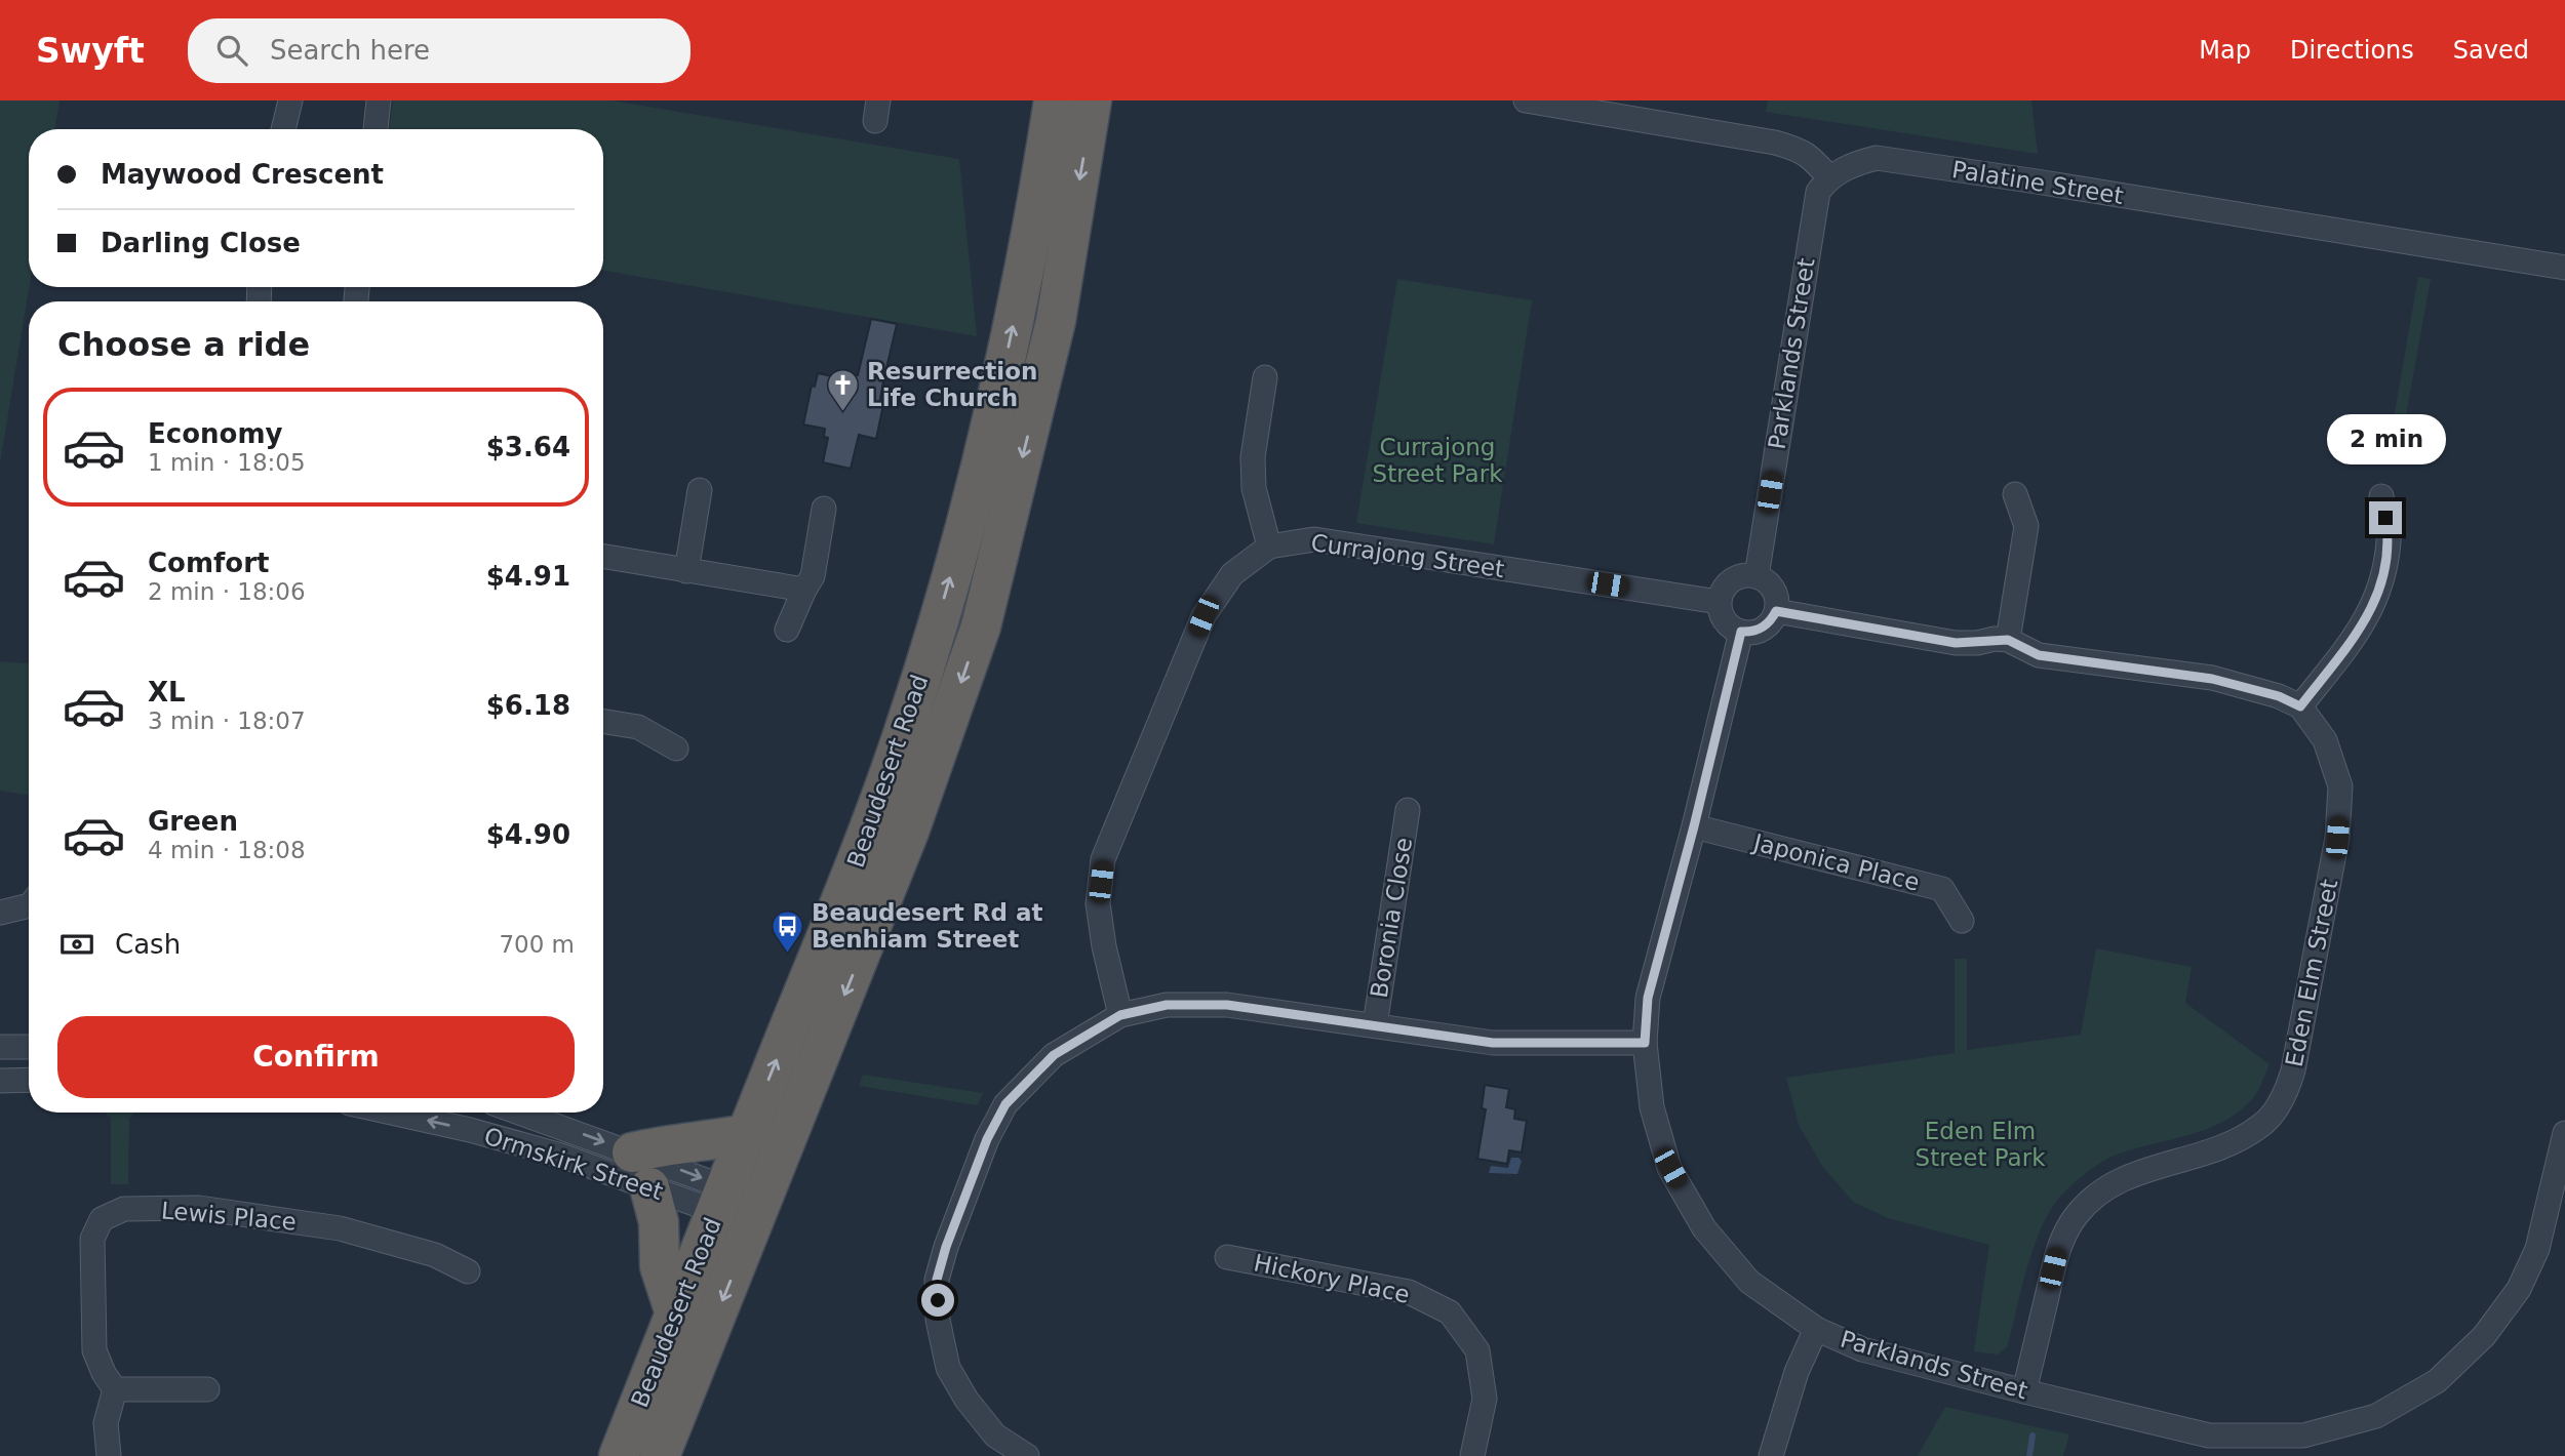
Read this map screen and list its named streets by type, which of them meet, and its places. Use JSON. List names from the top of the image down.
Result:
{
  "streets": {
    "highway": ["Beaudesert Road"],
    "street": [
      "Palatine Street",
      "Parklands Street",
      "Currajong Street",
      "Japonica Place",
      "Boronia Close",
      "Eden Elm Street",
      "Ormskirk Street",
      "Lewis Place",
      "Hickory Place"
    ]
  },
  "crossings": [
    ["Palatine Street", "Parklands Street"],
    ["Parklands Street", "Currajong Street"],
    ["Parklands Street", "Japonica Place"],
    ["Parklands Street", "Eden Elm Street"],
    ["Beaudesert Road", "Ormskirk Street"]
  ],
  "parks": ["Currajong Street Park", "Eden Elm Street Park"],
  "places": {
    "church": ["Resurrection Life Church"],
    "bus stop": ["Beaudesert Rd at Benhiam Street"]
  },
  "page": {
    "header": "Swyft",
    "search": "Search here",
    "nav": ["Map", "Directions", "Saved"],
    "banner": ["Maywood Crescent", "Darling Close"],
    "heading": "Choose a ride",
    "list": [
      {
        "name": "Economy",
        "note": "1 min · 18:05",
        "value": "$3.64"
      },
      {
        "name": "Comfort",
        "note": "2 min · 18:06",
        "value": "$4.91"
      },
      {
        "name": "XL",
        "note": "3 min · 18:07",
        "value": "$6.18"
      },
      {
        "name": "Green",
        "note": "4 min · 18:08",
        "value": "$4.90"
      }
    ],
    "bubble": "2 min",
    "pay": ["Cash", "700 m"],
    "buttons": "Confirm"
  }
}
